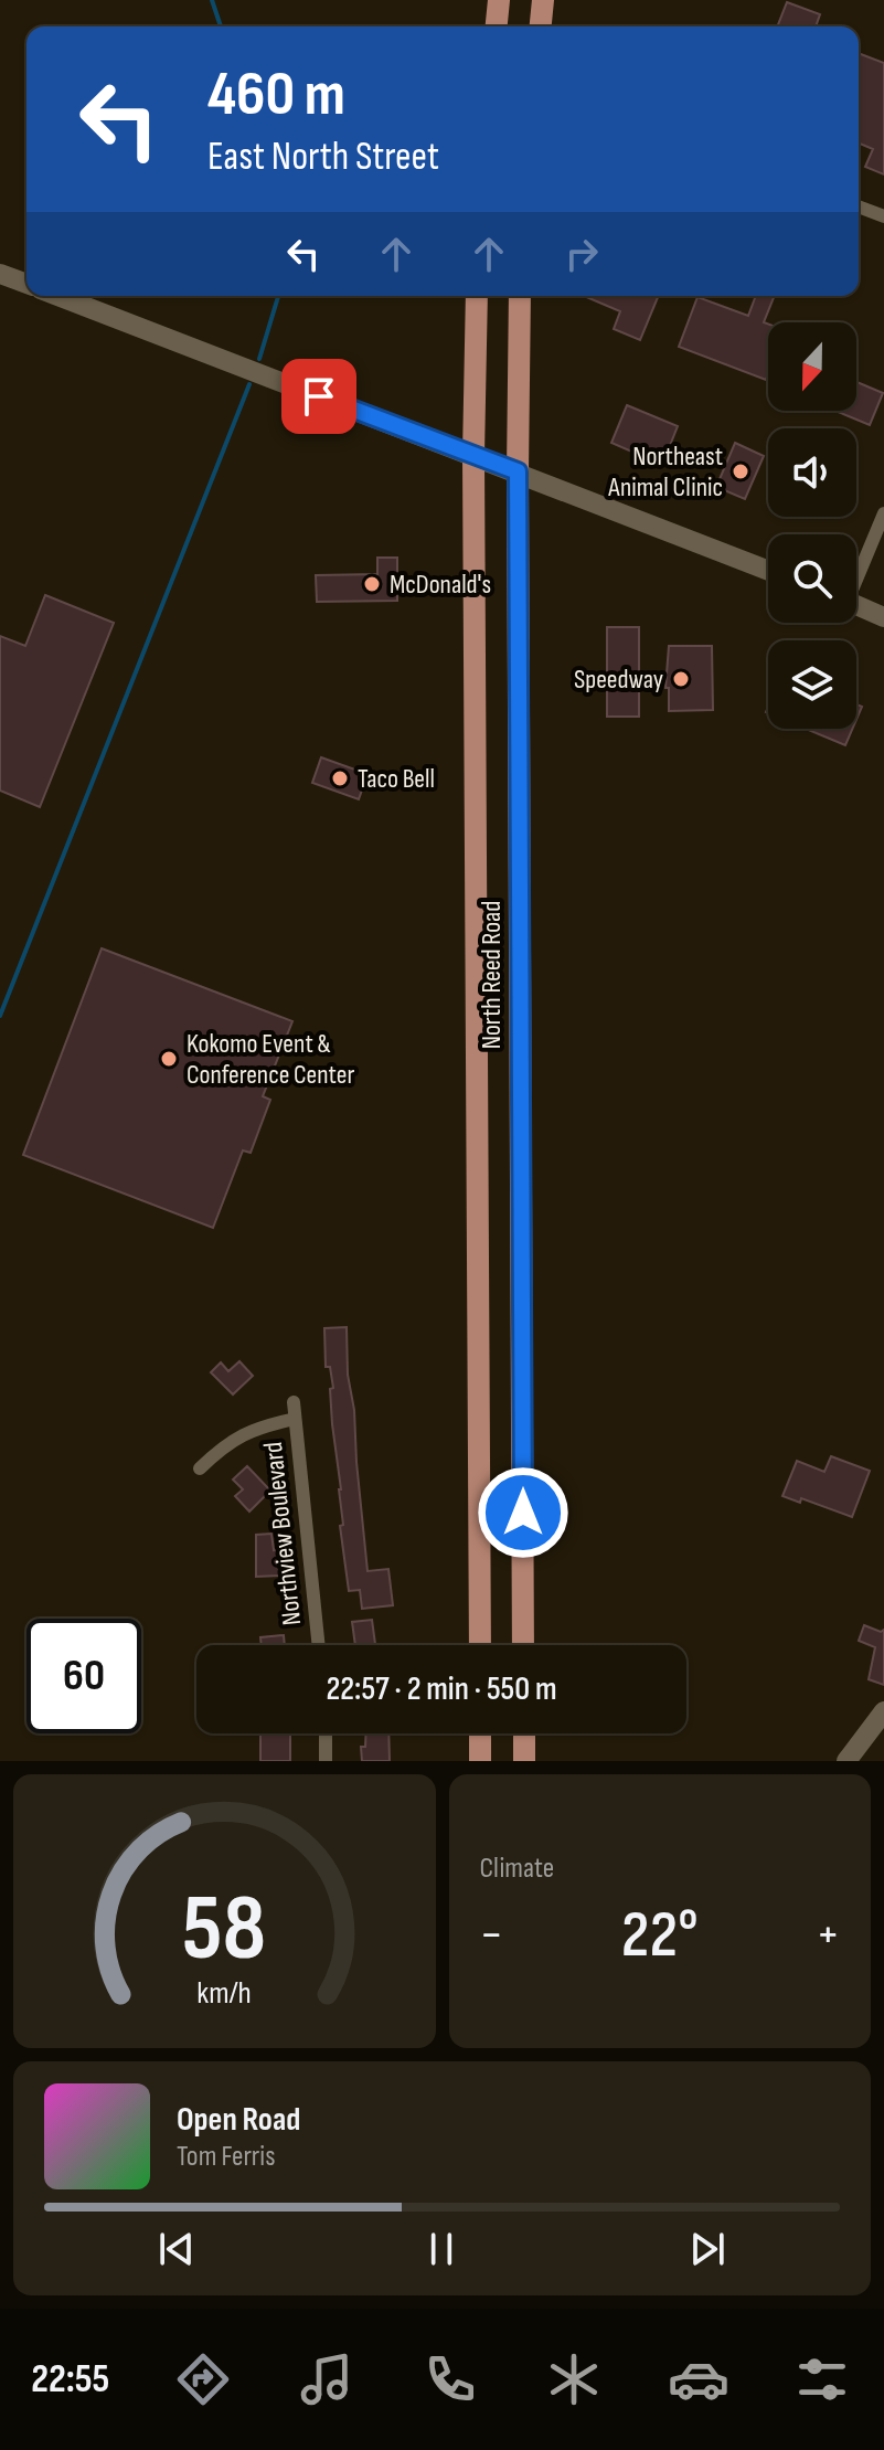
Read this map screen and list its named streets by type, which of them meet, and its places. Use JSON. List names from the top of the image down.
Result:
{
  "streets": {
    "main road": ["North Reed Road"],
    "street": ["Northview Boulevard"]
  },
  "places": [
    "Northeast Animal Clinic",
    "McDonald's",
    "Speedway",
    "Taco Bell",
    "Kokomo Event & Conference Center"
  ],
  "north": "bottom",
  "page": {
    "turn": ["460 m", "East North Street"],
    "limit": "60",
    "trip": "22:57 · 2 min · 550 m",
    "tile": "Climate",
    "heat": ["−", "22°", "+"],
    "song": ["Open Road", "Tom Ferris"],
    "tabs": "22:55",
    "gauge": ["58", "km/h"]
  }
}
